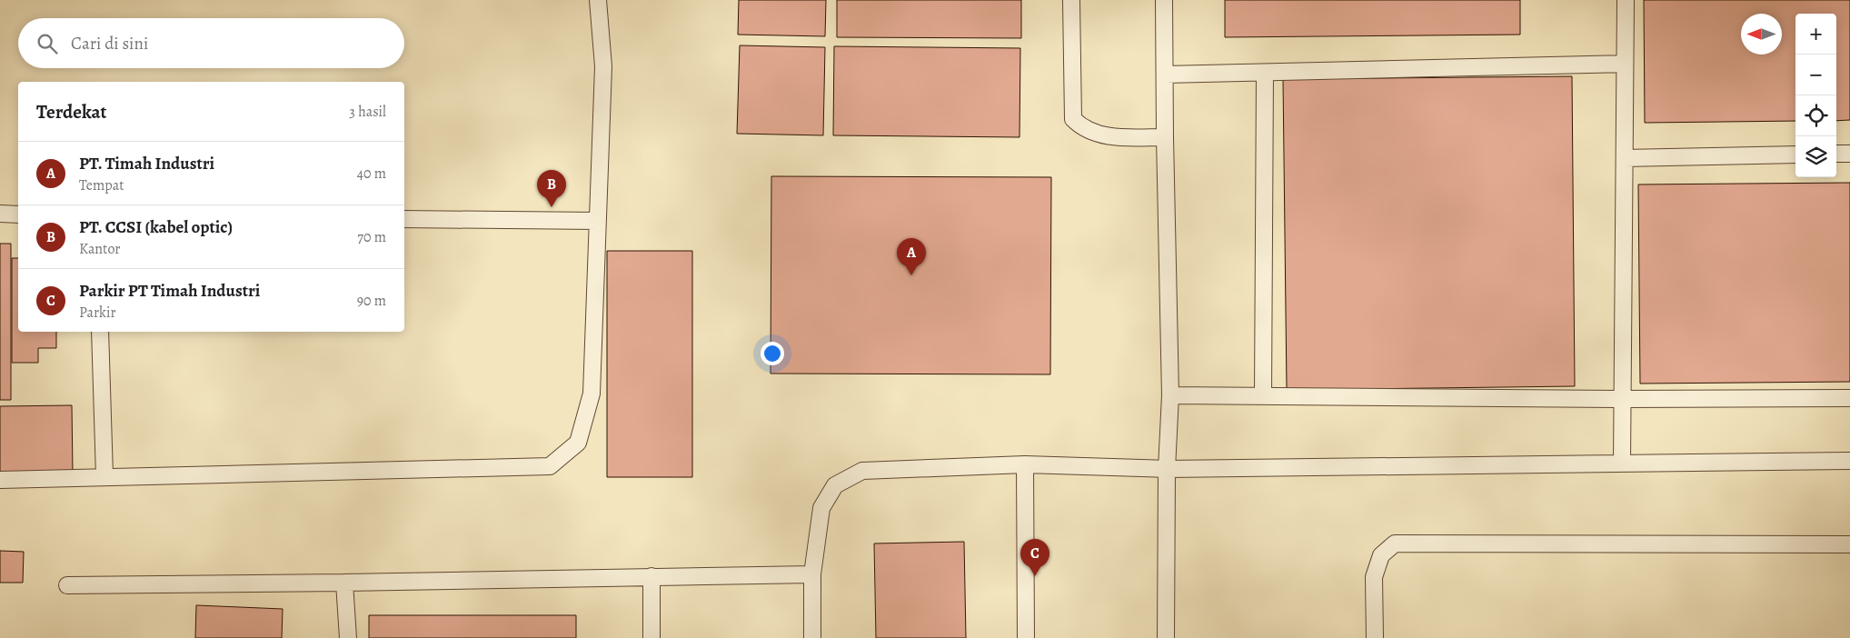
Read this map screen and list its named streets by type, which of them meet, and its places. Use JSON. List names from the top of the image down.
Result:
{
  "north": "left",
  "page": {
    "map_buttons": ["+", "−"],
    "search": "Cari di sini",
    "heading": ["Terdekat", "3 hasil"],
    "list": [
      {
        "mark": "A",
        "name": "PT. Timah Industri",
        "note": "Tempat",
        "value": "40 m"
      },
      {
        "mark": "B",
        "name": "PT. CCSI (kabel optic)",
        "note": "Kantor",
        "value": "70 m"
      },
      {
        "mark": "C",
        "name": "Parkir PT Timah Industri",
        "note": "Parkir",
        "value": "90 m"
      }
    ],
    "pins": ["B", "A", "C"]
  }
}
